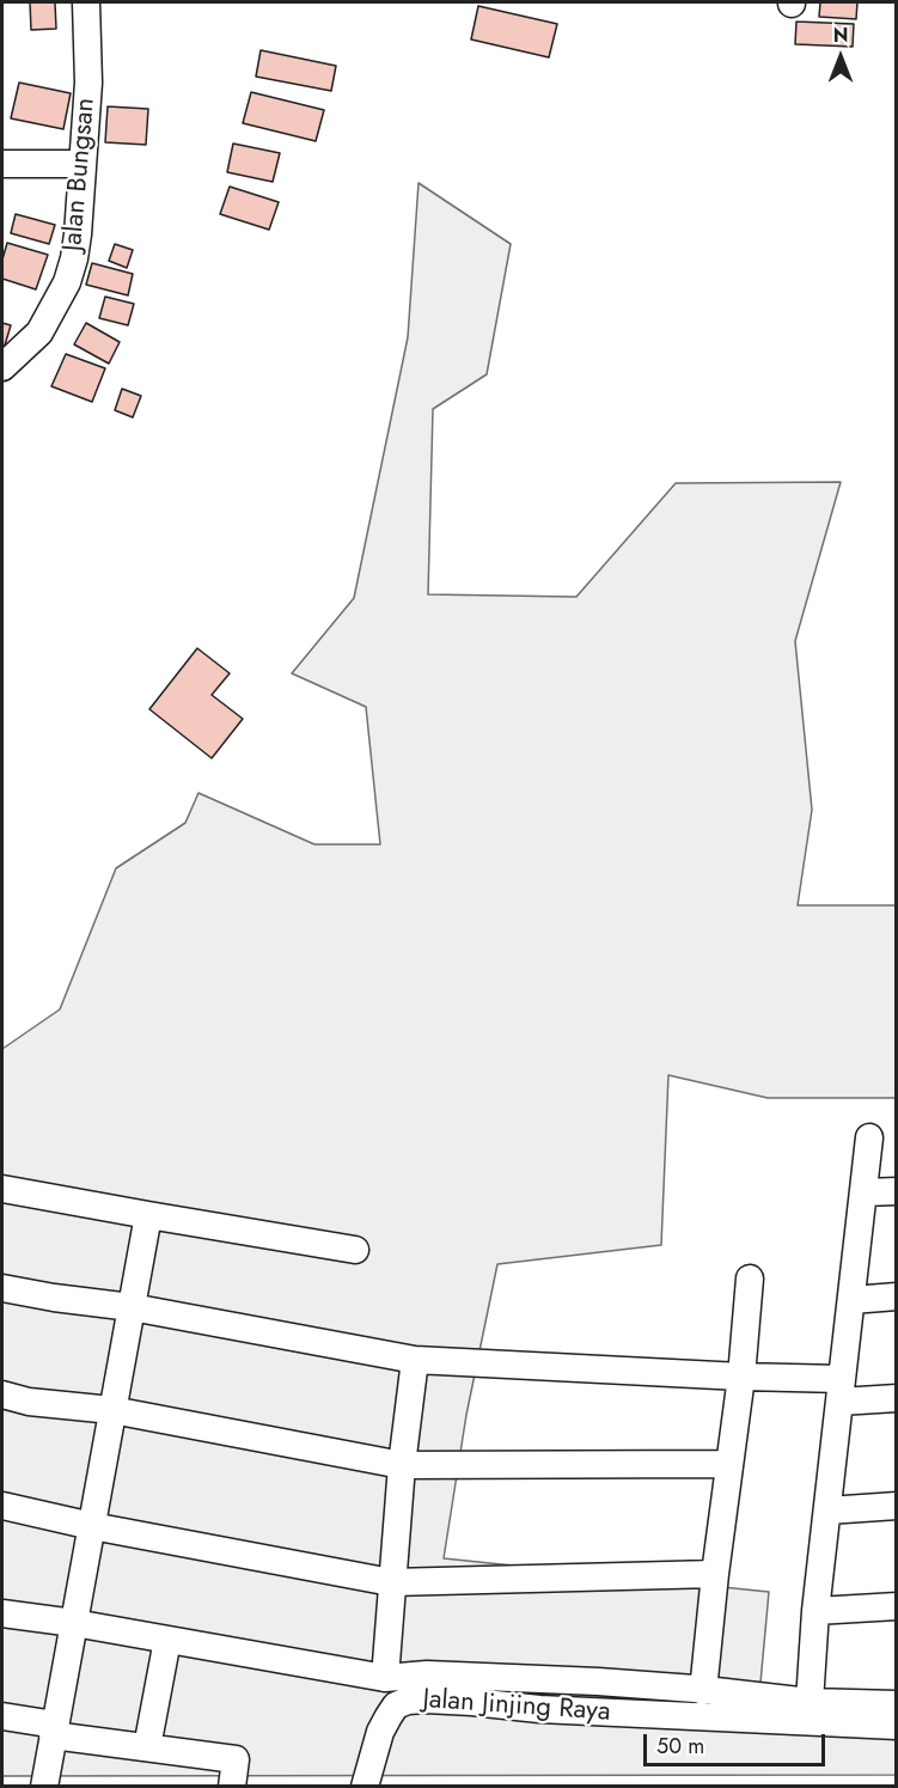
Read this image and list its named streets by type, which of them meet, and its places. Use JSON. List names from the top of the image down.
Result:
{
  "streets": {
    "street": ["Jalan Bungsan", "Jalan Jinjing Raya"]
  },
  "scale_bar": "50 m",
  "north": "top"
}
